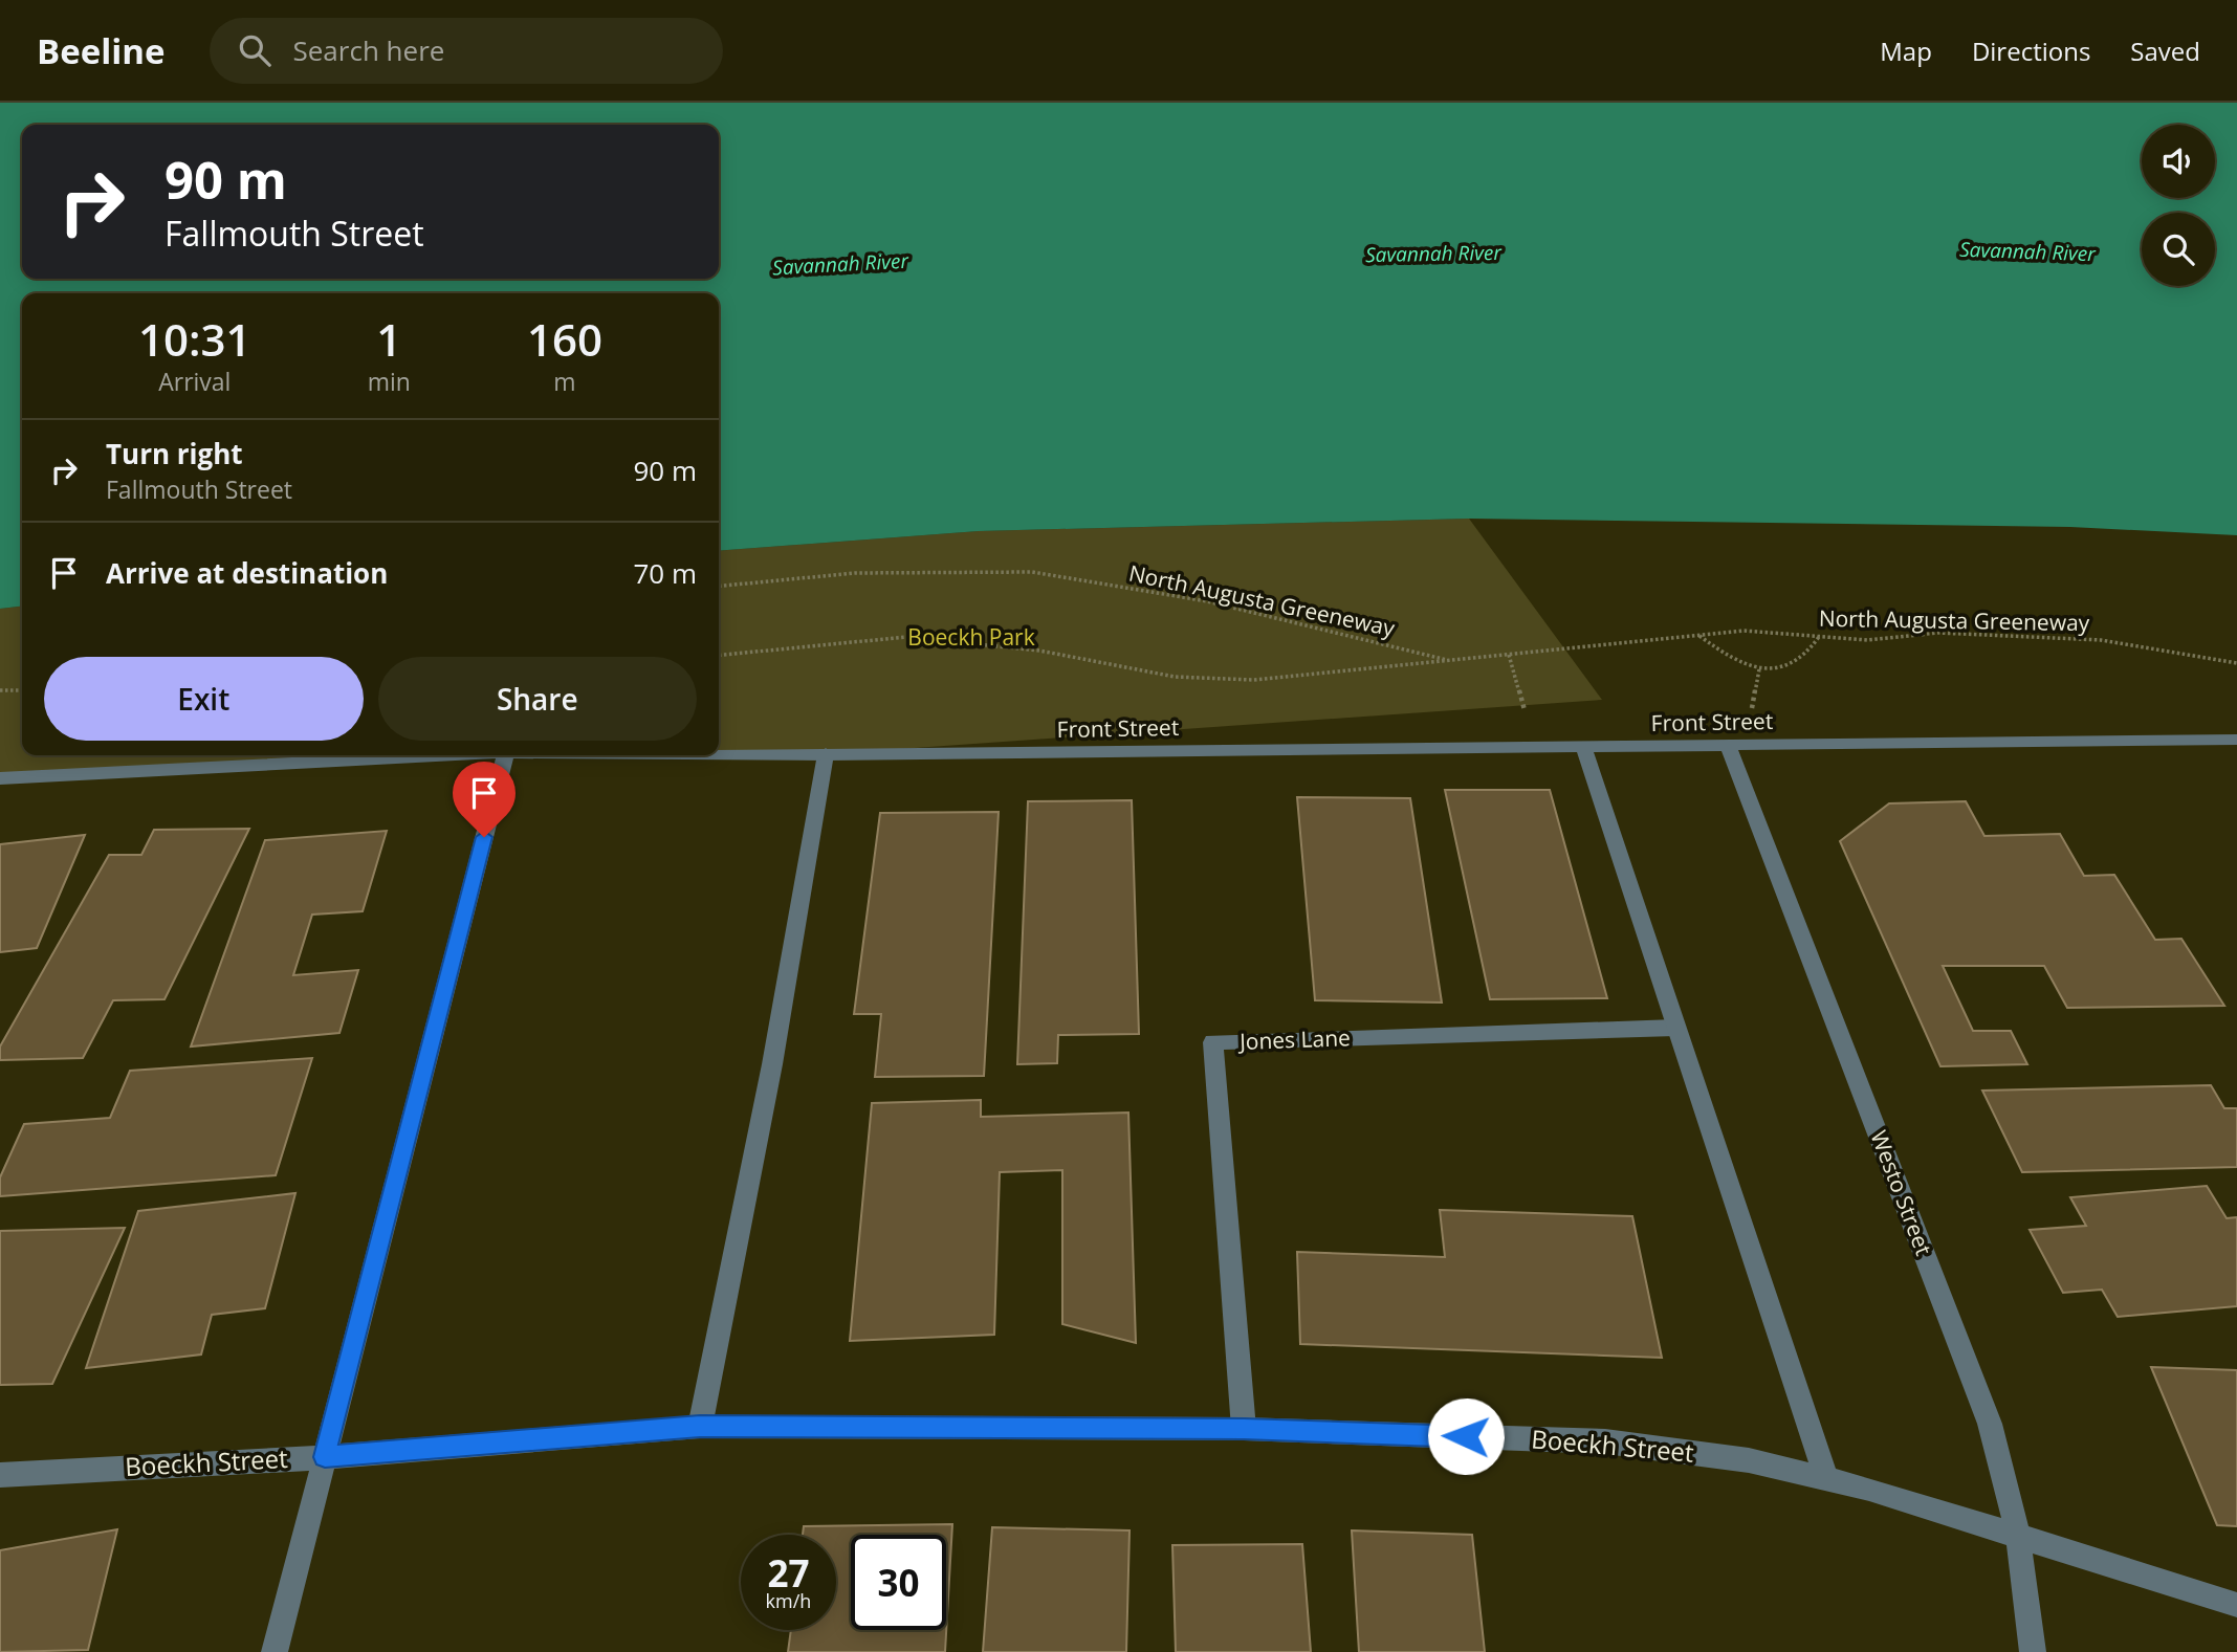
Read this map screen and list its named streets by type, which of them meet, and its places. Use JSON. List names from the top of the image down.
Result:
{
  "streets": {
    "street": [
      "Front Street",
      "Jones Lane",
      "Westo Street",
      "Boeckh Street"
    ],
    "path": ["North Augusta Greeneway"]
  },
  "crossings": [
    ["Front Street", "Westo Street"],
    ["Jones Lane", "Boeckh Street"],
    ["Westo Street", "Boeckh Street"]
  ],
  "water": ["Savannah River"],
  "parks": ["Boeckh Park"],
  "page": {
    "header": "Beeline",
    "search": "Search here",
    "nav": ["Map", "Directions", "Saved"],
    "turn": ["90 m", "Fallmouth Street"],
    "eta": [
      "10:31",
      "Arrival",
      "1",
      "min",
      "160",
      "m"
    ],
    "list": [
      {
        "name": "Turn right",
        "note": "Fallmouth Street",
        "value": "90 m"
      },
      {
        "name": "Arrive at destination",
        "value": "70 m"
      }
    ],
    "buttons": ["Exit", "Share"],
    "speed": "27 km/h",
    "limit": "30"
  }
}
